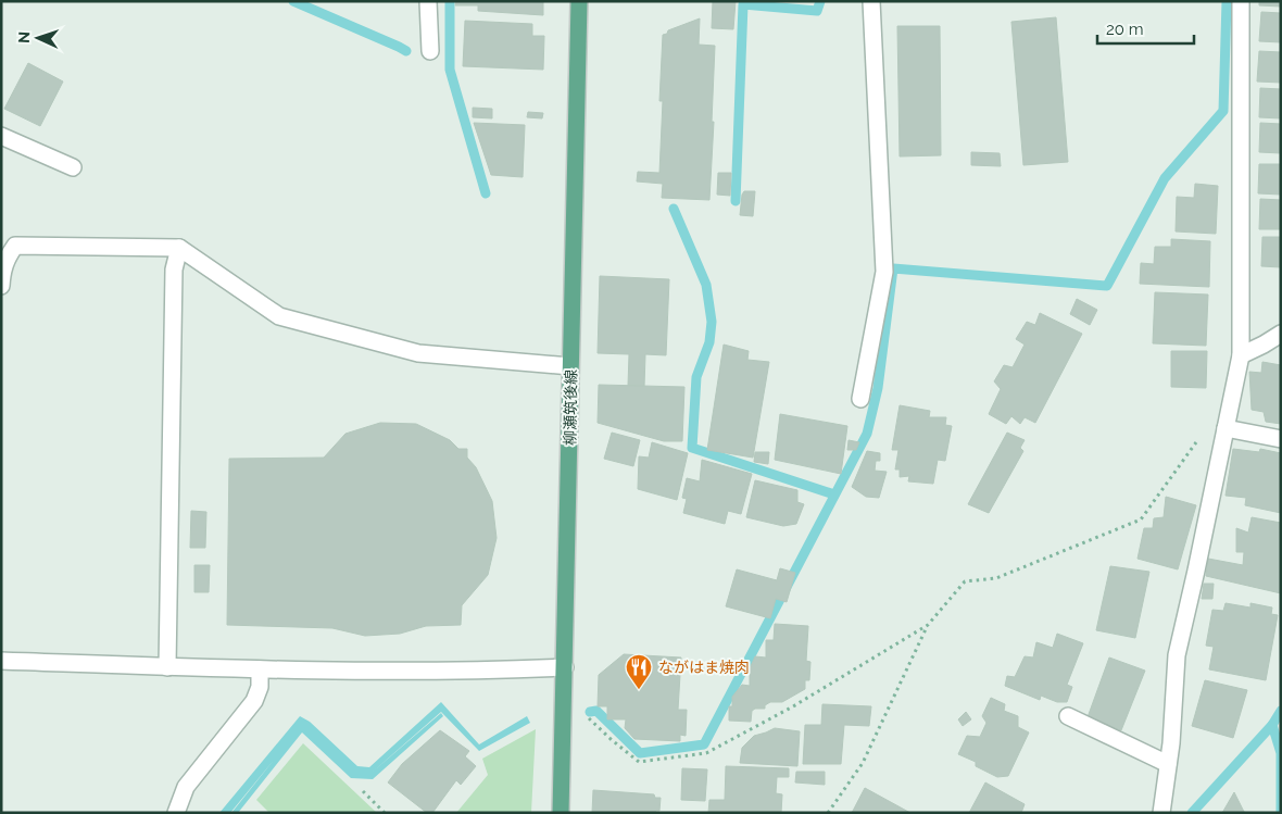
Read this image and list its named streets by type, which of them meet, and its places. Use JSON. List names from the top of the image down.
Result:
{
  "streets": {
    "main road": ["柳瀬筑後線"]
  },
  "places": {
    "restaurant": ["ながはま焼肉"]
  },
  "scale_bar": "20 m",
  "north": "left"
}
